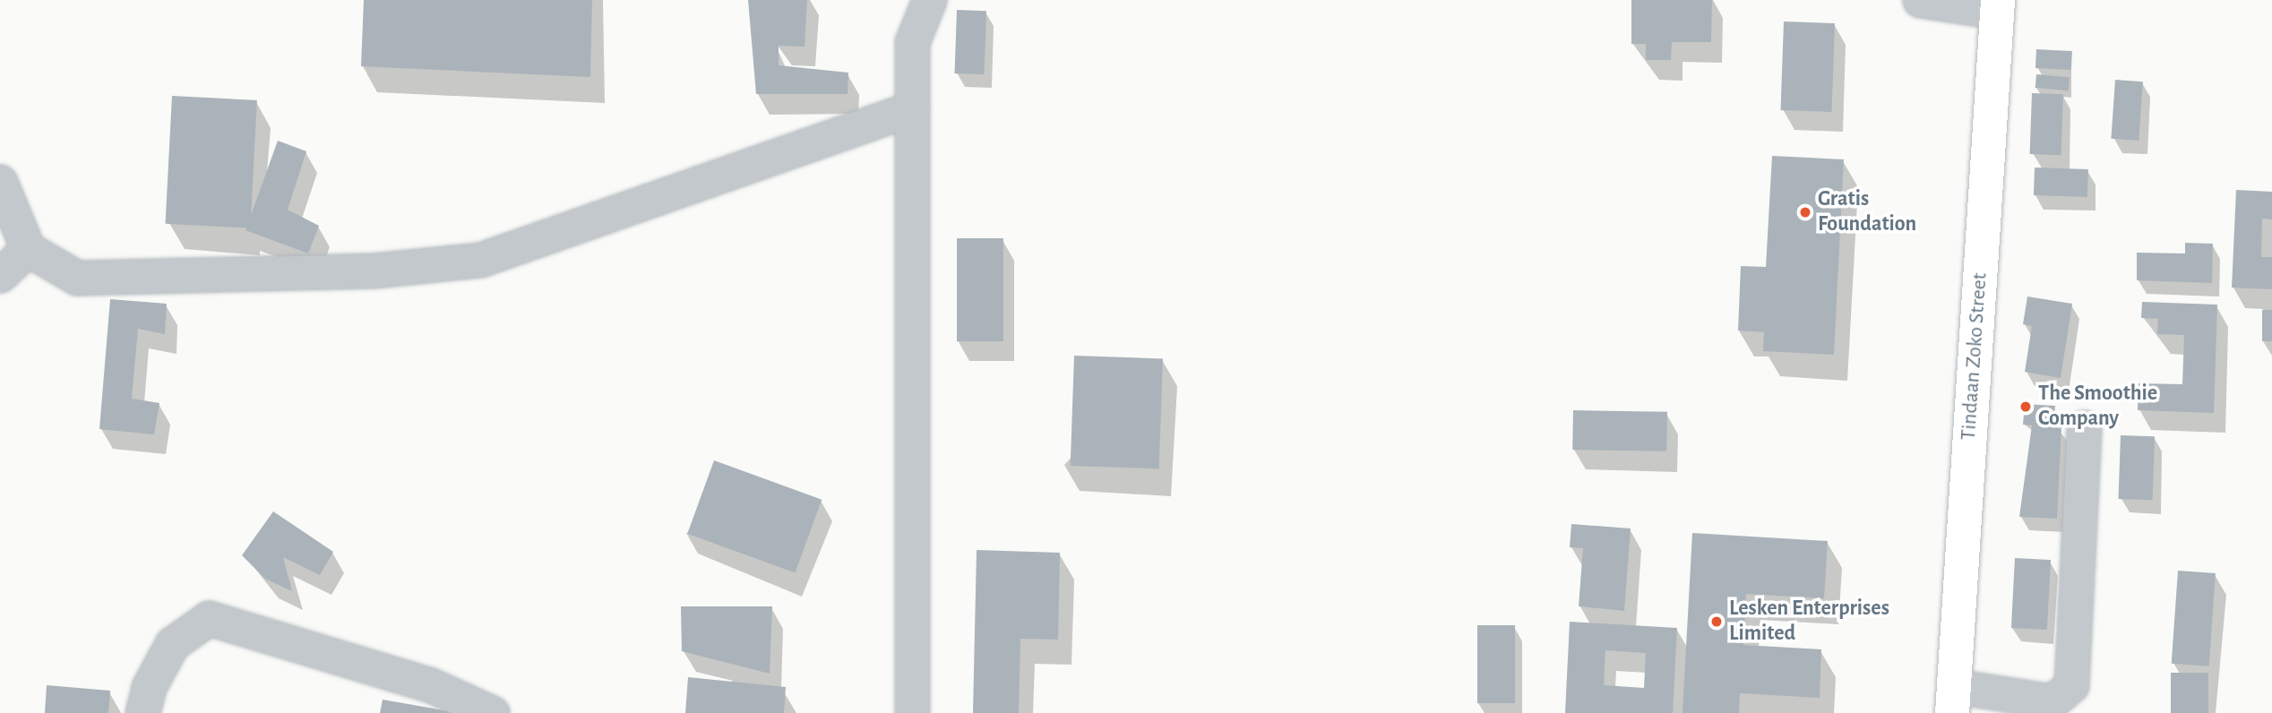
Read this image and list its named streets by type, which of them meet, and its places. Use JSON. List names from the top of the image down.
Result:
{
  "streets": {
    "main road": ["Tindaan Zoko Street"]
  },
  "places": ["Gratis Foundation", "The Smoothie Company", "Lesken Enterprises Limited"]
}
